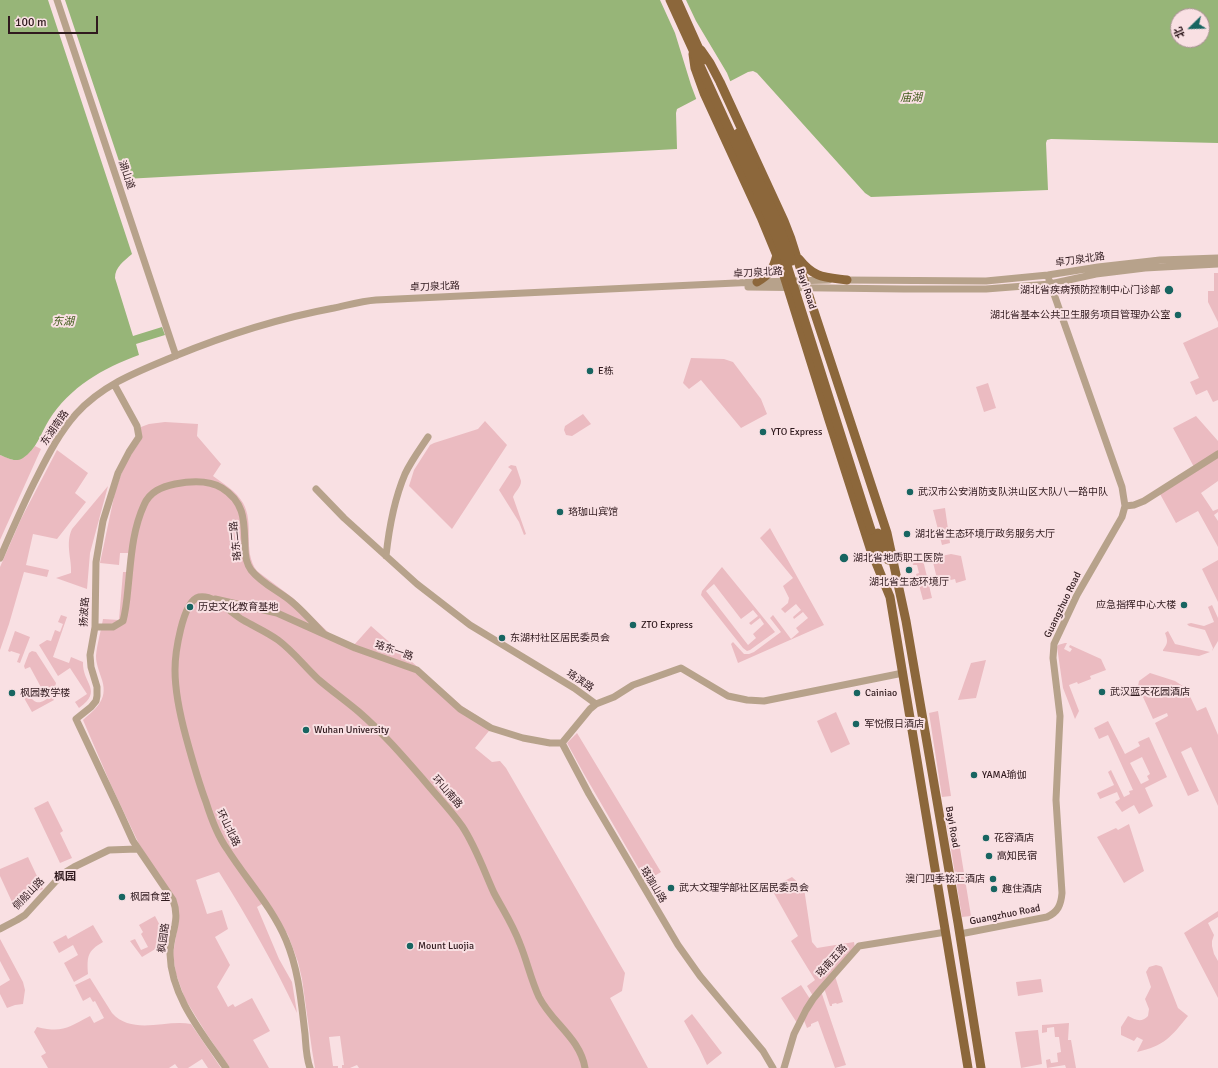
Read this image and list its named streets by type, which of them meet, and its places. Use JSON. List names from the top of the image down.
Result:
{
  "streets": {
    "main road": ["Bayi Road"],
    "street": [
      "湖山道",
      "卓刀泉北路",
      "东湖南路",
      "珞东二路",
      "Guangzhuo Road",
      "扬波路",
      "珞东一路",
      "珞滨路",
      "环山南路",
      "环山北路",
      "珞珈山路",
      "侧船山路",
      "枫园路",
      "珞南五路"
    ]
  },
  "crossings": [
    ["湖山道", "卓刀泉北路"],
    ["湖山道", "东湖南路"],
    ["卓刀泉北路", "Bayi Road"],
    ["卓刀泉北路", "东湖南路"],
    ["卓刀泉北路", "Guangzhuo Road"],
    ["Bayi Road", "Guangzhuo Road"],
    ["Bayi Road", "珞滨路"],
    ["Bayi Road", "珞南五路"],
    ["东湖南路", "扬波路"],
    ["珞东二路", "扬波路"],
    ["珞东二路", "珞东一路"],
    ["扬波路", "枫园路"],
    ["珞东一路", "环山南路"],
    ["珞东一路", "环山北路"],
    ["珞东一路", "珞珈山路"],
    ["环山南路", "环山北路"],
    ["侧船山路", "枫园路"]
  ],
  "districts": ["枫园"],
  "water": ["庙湖", "东湖"],
  "places": [
    "湖北省疾病预防控制中心门诊部",
    "湖北省基本公共卫生服务项目管理办公室",
    "E栋",
    "YTO Express",
    "武汉市公安消防支队洪山区大队八一路中队",
    "珞珈山宾馆",
    "湖北省生态环境厅政务服务大厅",
    "湖北省地质职工医院",
    "湖北省生态环境厅",
    "应急指挥中心大楼",
    "历史文化教育基地",
    "ZTO Express",
    "东湖村社区居民委员会",
    "武汉蓝天花园酒店",
    "枫园教学楼",
    "Cainiao",
    "军悦假日酒店",
    "Wuhan University",
    "YAMA瑜伽",
    "花容酒店",
    "高知民宿",
    "澳门四季铭汇酒店",
    "武大文理学部社区居民委员会",
    "趣住酒店",
    "枫园食堂",
    "Mount Luojia"
  ],
  "scale_bar": "100 m",
  "north": "bottom left"
}
